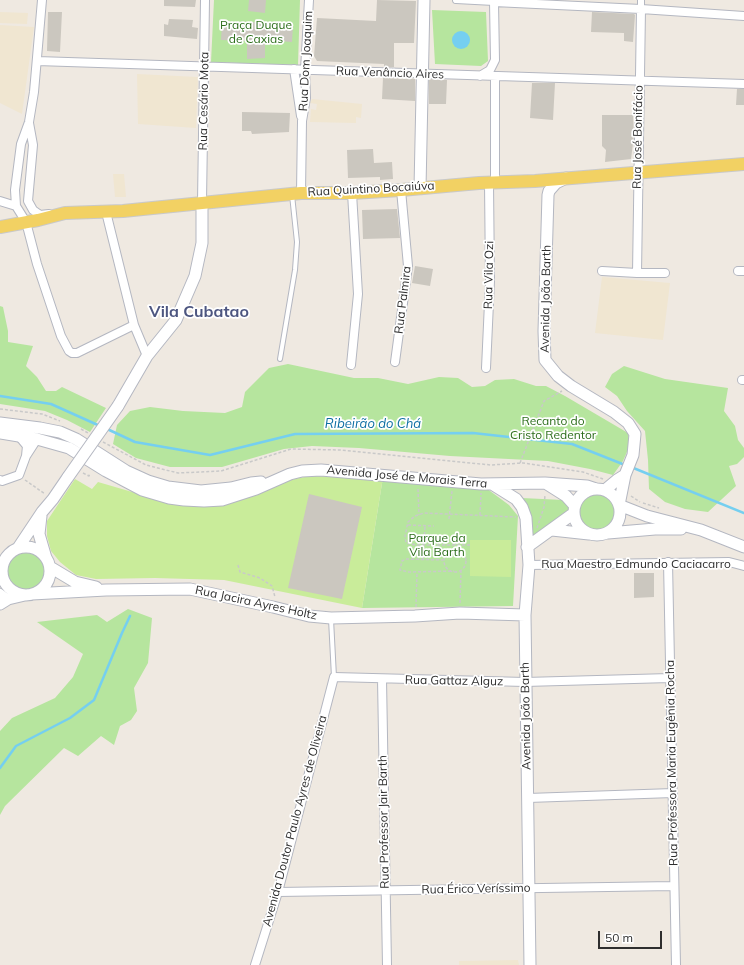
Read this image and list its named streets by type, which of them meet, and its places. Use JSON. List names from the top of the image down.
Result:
{
  "streets": {
    "main road": [
      "Rua Quintino Bocaiúva",
      "Avenida João Barth",
      "Avenida José de Morais Terra",
      "Rua Jacira Ayres Holtz"
    ],
    "street": [
      "Rua Dom Joaquim",
      "Rua Venâncio Aires",
      "Rua Cesário Mota",
      "Rua José Bonifácio",
      "Rua Vila Ozi",
      "Rua Palmira",
      "Rua Maestro Edmundo Caciacarro",
      "Rua Gattaz Alguz",
      "Rua Professora Maria Eugênia Rocha",
      "Avenida Doutor Paulo Ayres de Oliveira",
      "Rua Professor Jair Barth",
      "Rua Érico Veríssimo"
    ]
  },
  "crossings": [
    ["Rua Dom Joaquim", "Rua Venâncio Aires"],
    ["Rua Dom Joaquim", "Rua Quintino Bocaiúva"],
    ["Rua Venâncio Aires", "Rua Cesário Mota"],
    ["Rua Venâncio Aires", "Rua José Bonifácio"],
    ["Rua Venâncio Aires", "Rua Vila Ozi"],
    ["Rua Cesário Mota", "Rua Quintino Bocaiúva"],
    ["Rua José Bonifácio", "Rua Quintino Bocaiúva"],
    ["Rua Quintino Bocaiúva", "Rua Vila Ozi"],
    ["Rua Quintino Bocaiúva", "Rua Palmira"],
    ["Avenida João Barth", "Avenida José de Morais Terra"],
    ["Avenida João Barth", "Rua Maestro Edmundo Caciacarro"],
    ["Avenida João Barth", "Rua Jacira Ayres Holtz"],
    ["Avenida João Barth", "Rua Gattaz Alguz"],
    ["Avenida João Barth", "Rua Érico Veríssimo"],
    ["Rua Maestro Edmundo Caciacarro", "Rua Professora Maria Eugênia Rocha"],
    ["Rua Gattaz Alguz", "Rua Professora Maria Eugênia Rocha"],
    ["Rua Gattaz Alguz", "Avenida Doutor Paulo Ayres de Oliveira"],
    ["Rua Gattaz Alguz", "Rua Professor Jair Barth"],
    ["Rua Professora Maria Eugênia Rocha", "Rua Érico Veríssimo"],
    ["Avenida Doutor Paulo Ayres de Oliveira", "Rua Érico Veríssimo"],
    ["Rua Professor Jair Barth", "Rua Érico Veríssimo"]
  ],
  "districts": ["Vila Cubatao"],
  "water": ["Ribeirão do Chá"],
  "parks": ["Praça Duque de Caxias", "Recanto do Cristo Redentor", "Parque da Vila Barth"],
  "scale_bar": "50 m"
}
